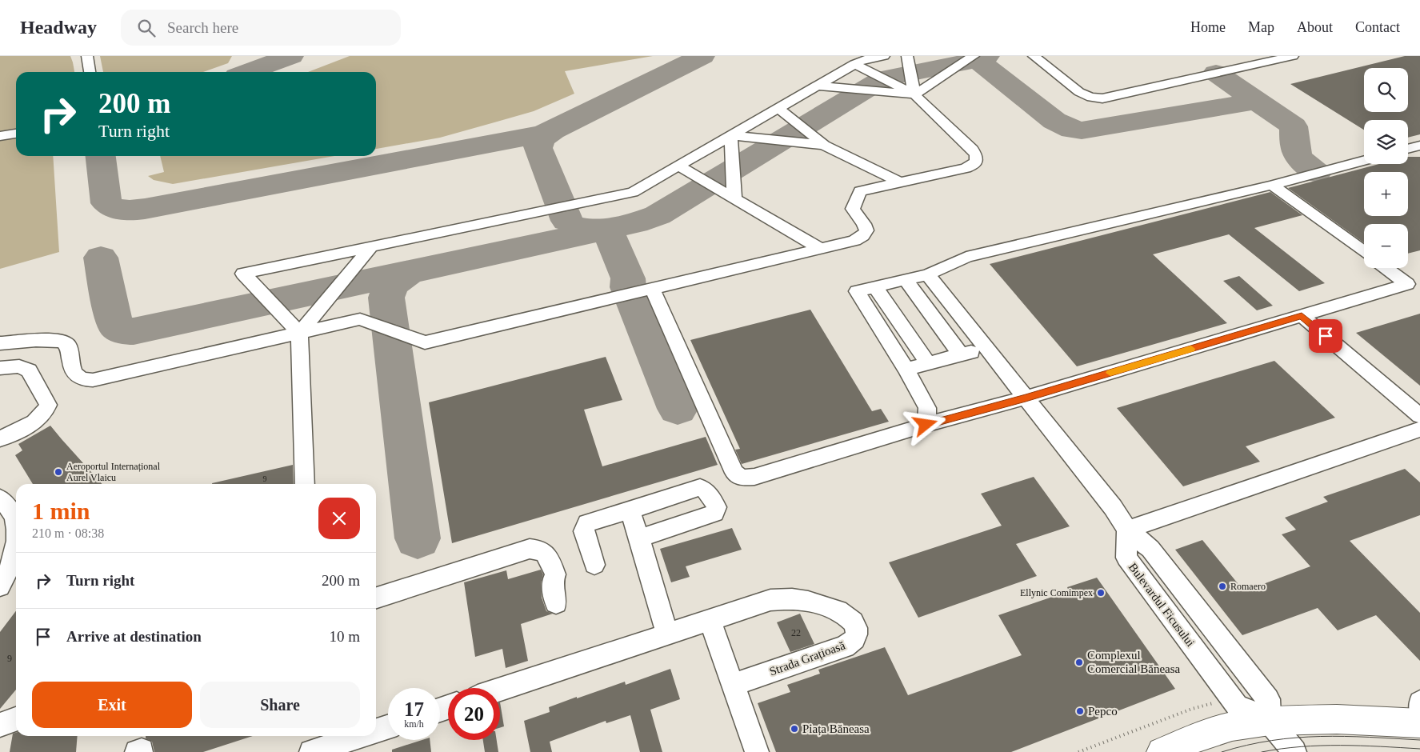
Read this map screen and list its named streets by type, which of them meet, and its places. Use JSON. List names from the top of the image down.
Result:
{
  "streets": {
    "street": ["Bulevardul Ficusului", "Strada Grațioasă"]
  },
  "places": [
    "Aeroportul Internațional Aurel Vlaicu",
    "Romaero",
    "Ellynic Comimpex",
    "Complexul Comercial Băneasa",
    "Pepco",
    "Piața Băneasa"
  ],
  "house_numbers": ["9", "22", "9"],
  "page": {
    "header": "Headway",
    "search": "Search here",
    "nav": [
      "Home",
      "Map",
      "About",
      "Contact"
    ],
    "map_buttons": ["+", "−"],
    "turn": ["200 m", "Turn right"],
    "heading": ["1 min", "210 m · 08:38"],
    "list": [
      {
        "name": "Turn right",
        "value": "200 m"
      },
      {
        "name": "Arrive at destination",
        "value": "10 m"
      }
    ],
    "buttons": ["Exit", "Share"],
    "speed": "17 km/h",
    "limit": "20"
  }
}
